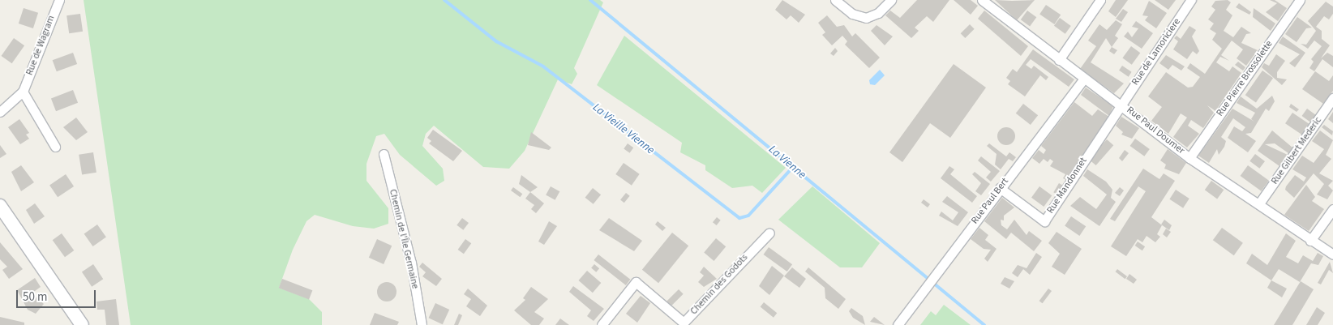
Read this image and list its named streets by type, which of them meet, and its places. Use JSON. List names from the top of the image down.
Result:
{
  "streets": {
    "street": [
      "Rue de Wagram",
      "Rue de Lamoriciere",
      "Rue Pierre Brossolette",
      "Rue Paul Doumer",
      "Rue Gilbert Mederic",
      "Rue Mandonnet",
      "Rue Paul Bert",
      "Chemin de l'Île Germaine",
      "Chemin des Godots"
    ]
  },
  "crossings": [
    ["Rue de Lamoriciere", "Rue Paul Doumer"],
    ["Rue de Lamoriciere", "Rue Mandonnet"],
    ["Rue Pierre Brossolette", "Rue Paul Doumer"],
    ["Rue Paul Doumer", "Rue Gilbert Mederic"],
    ["Rue Paul Doumer", "Rue Mandonnet"],
    ["Rue Paul Doumer", "Rue Paul Bert"],
    ["Rue Mandonnet", "Rue Paul Bert"]
  ],
  "water": ["La Vieille Vienne", "La Vienne"],
  "scale_bar": "50 m"
}
